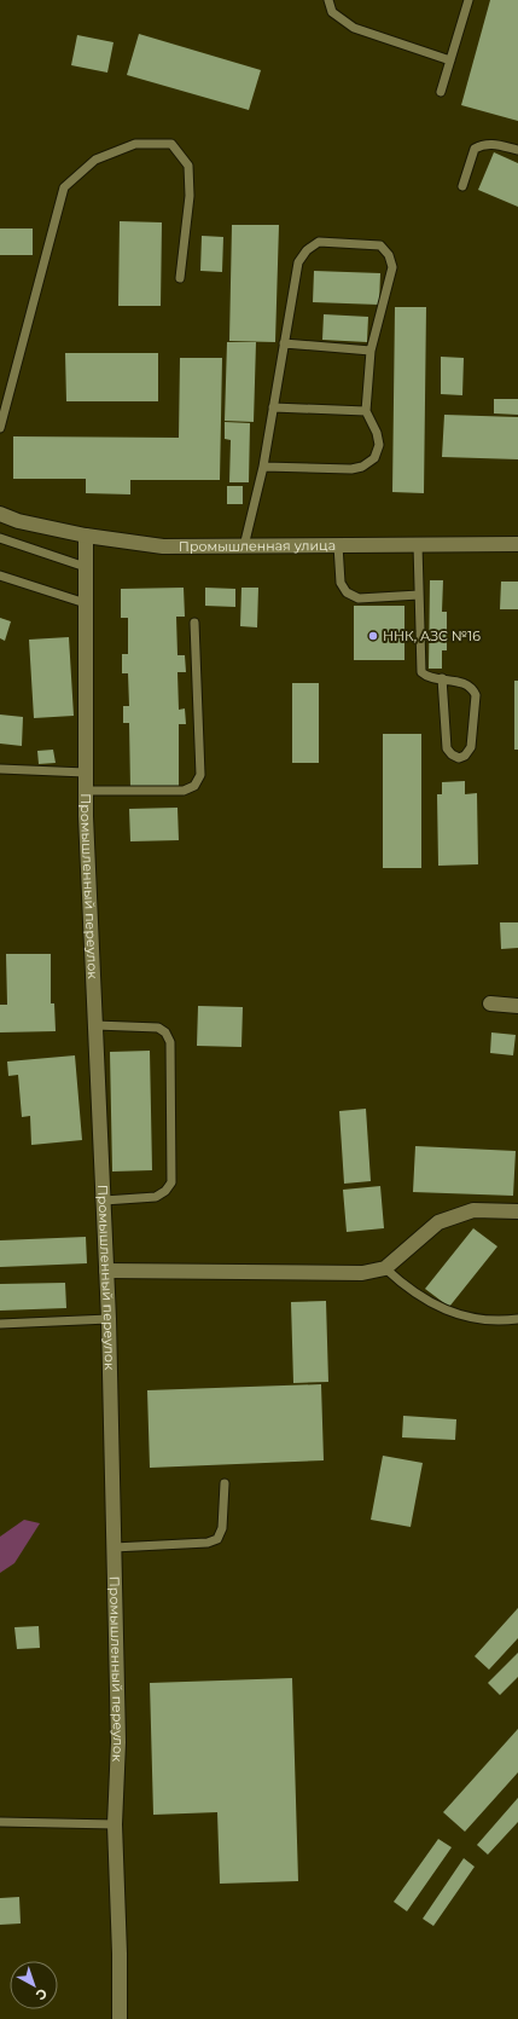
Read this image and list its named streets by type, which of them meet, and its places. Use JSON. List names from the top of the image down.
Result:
{
  "streets": {
    "street": ["Промышленная улица", "Промышленный переулок"]
  },
  "crossings": [
    ["Промышленная улица", "Промышленный переулок"]
  ],
  "places": ["ННК, АЗС №16"],
  "north": "bottom right"
}
